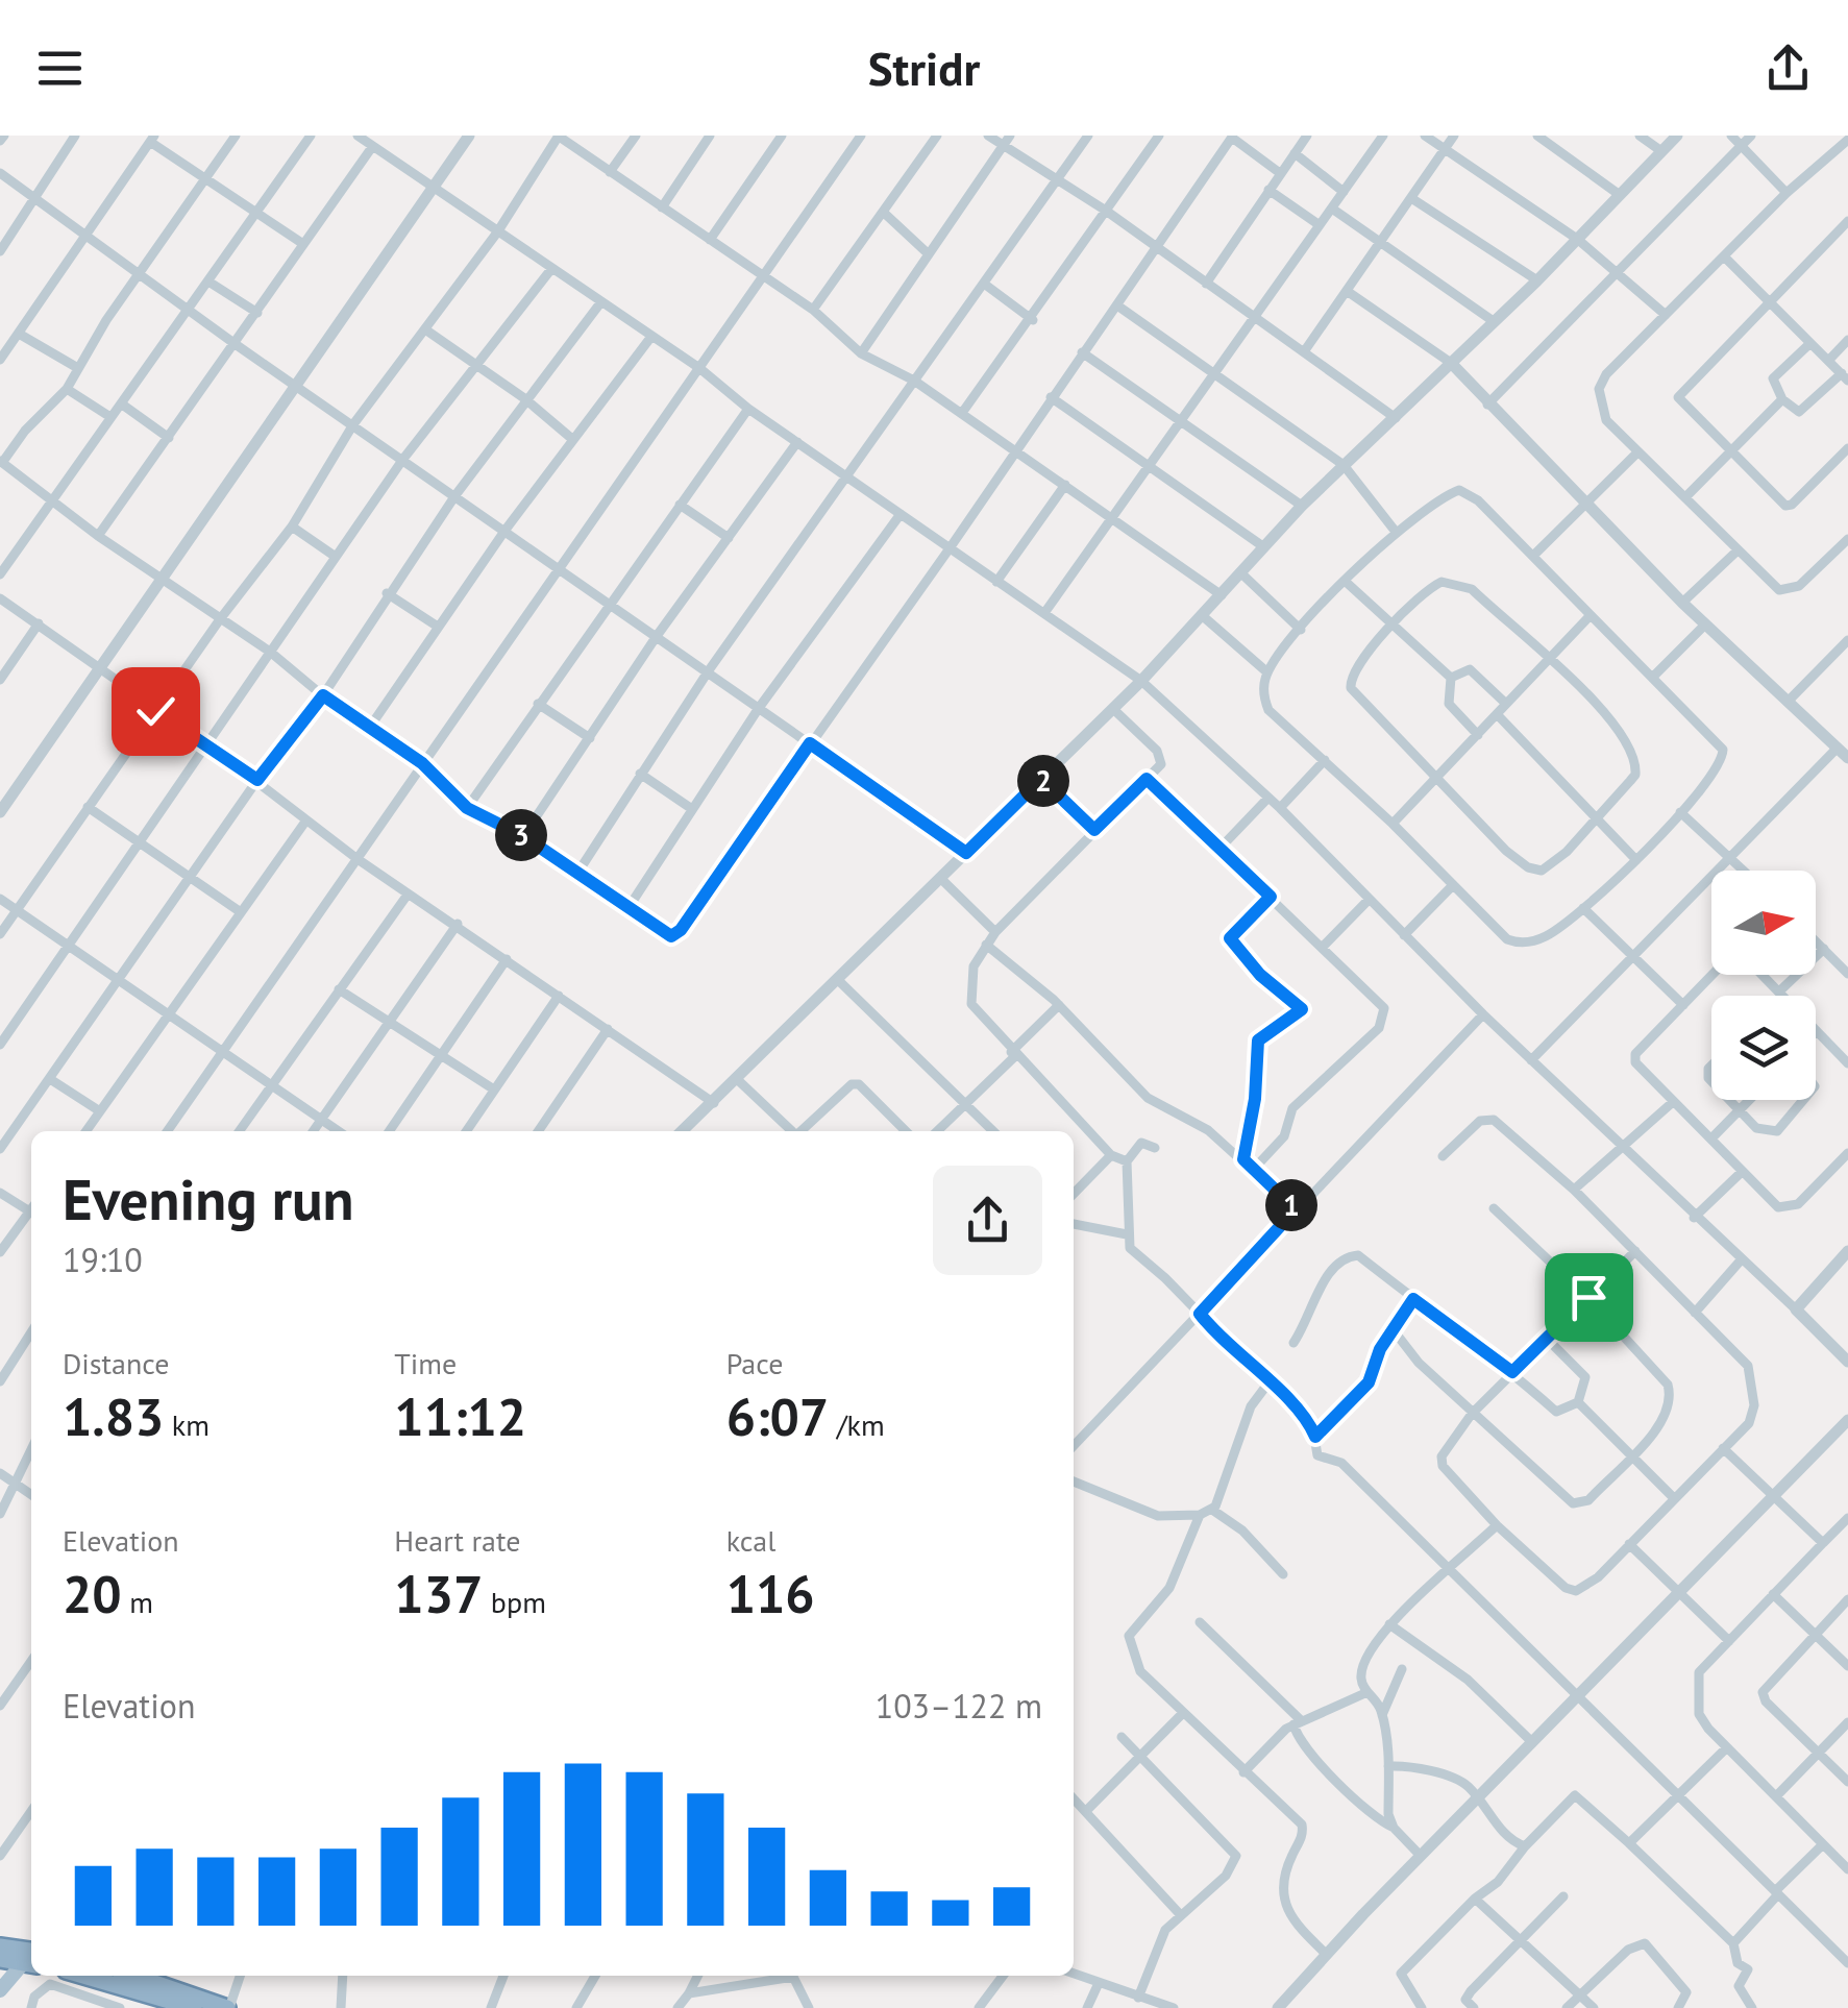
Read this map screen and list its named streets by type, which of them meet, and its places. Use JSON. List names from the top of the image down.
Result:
{
  "north": "right",
  "page": {
    "header": "Stridr",
    "pins": ["2", "3", "1"],
    "heading": ["Evening run", "19:10"],
    "stats": [
      ["Distance", "1.83 km"],
      ["Time", "11:12"],
      ["Pace", "6:07 /km"],
      ["Elevation", "20 m"],
      ["Heart rate", "137 bpm"],
      ["kcal", "116"]
    ],
    "chart": ["Elevation", "103–122 m"]
  }
}
